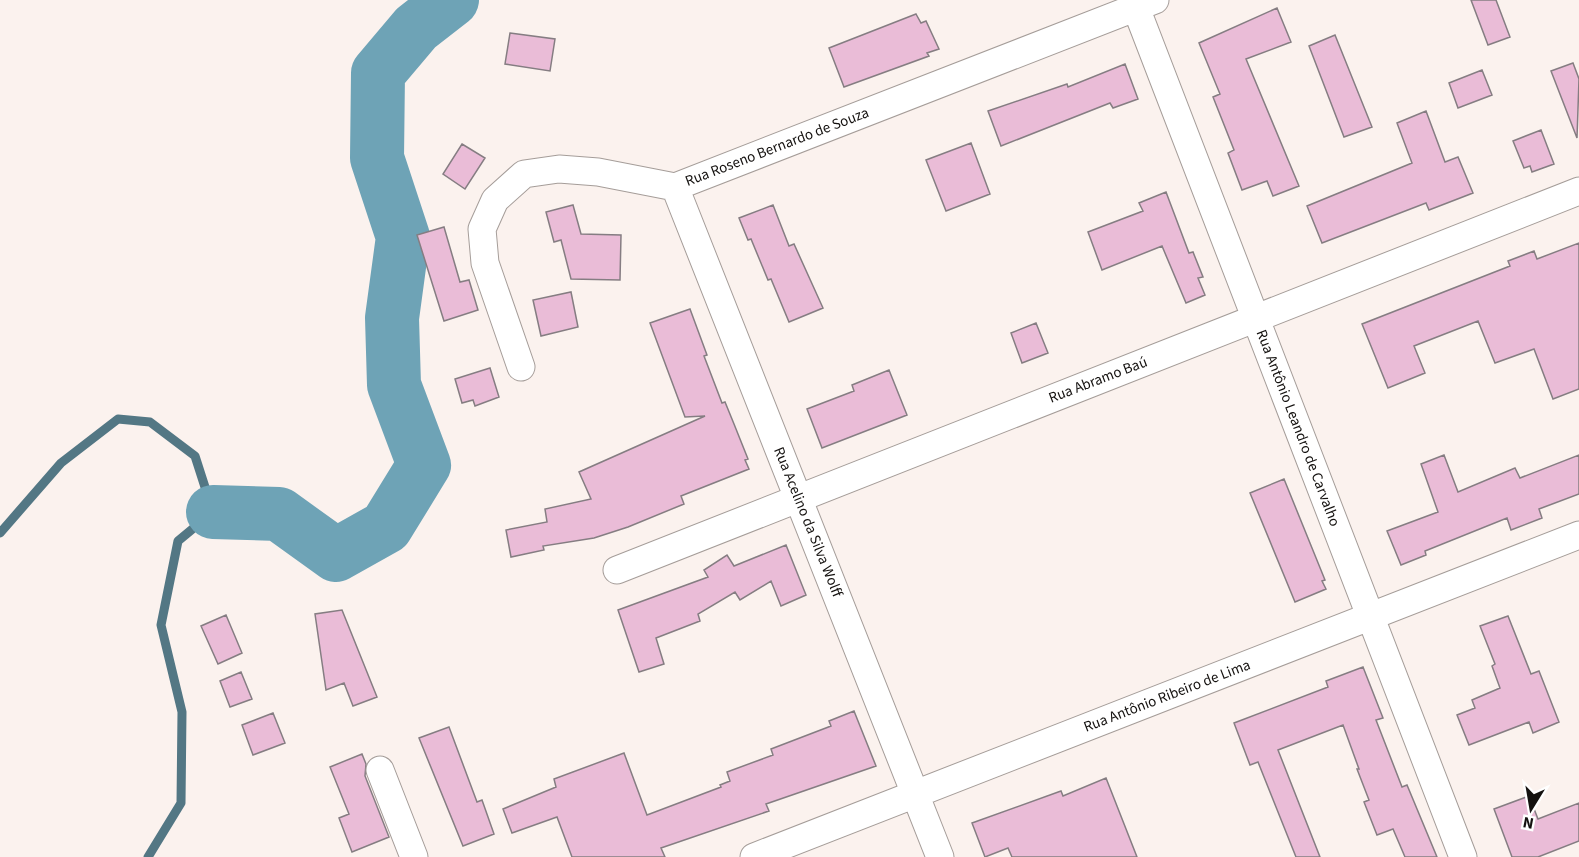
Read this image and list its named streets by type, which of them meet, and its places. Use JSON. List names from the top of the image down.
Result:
{
  "streets": {
    "street": [
      "Rua Roseno Bernardo de Souza",
      "Rua Abramo Baú",
      "Rua Antônio Leandro de Carvalho",
      "Rua Acelino da Silva Wolff",
      "Rua Antônio Ribeiro de Lima"
    ]
  },
  "crossings": [
    ["Rua Roseno Bernardo de Souza", "Rua Antônio Leandro de Carvalho"],
    ["Rua Roseno Bernardo de Souza", "Rua Acelino da Silva Wolff"],
    ["Rua Abramo Baú", "Rua Antônio Leandro de Carvalho"],
    ["Rua Abramo Baú", "Rua Acelino da Silva Wolff"],
    ["Rua Antônio Leandro de Carvalho", "Rua Antônio Ribeiro de Lima"],
    ["Rua Acelino da Silva Wolff", "Rua Antônio Ribeiro de Lima"]
  ],
  "north": "bottom"
}
